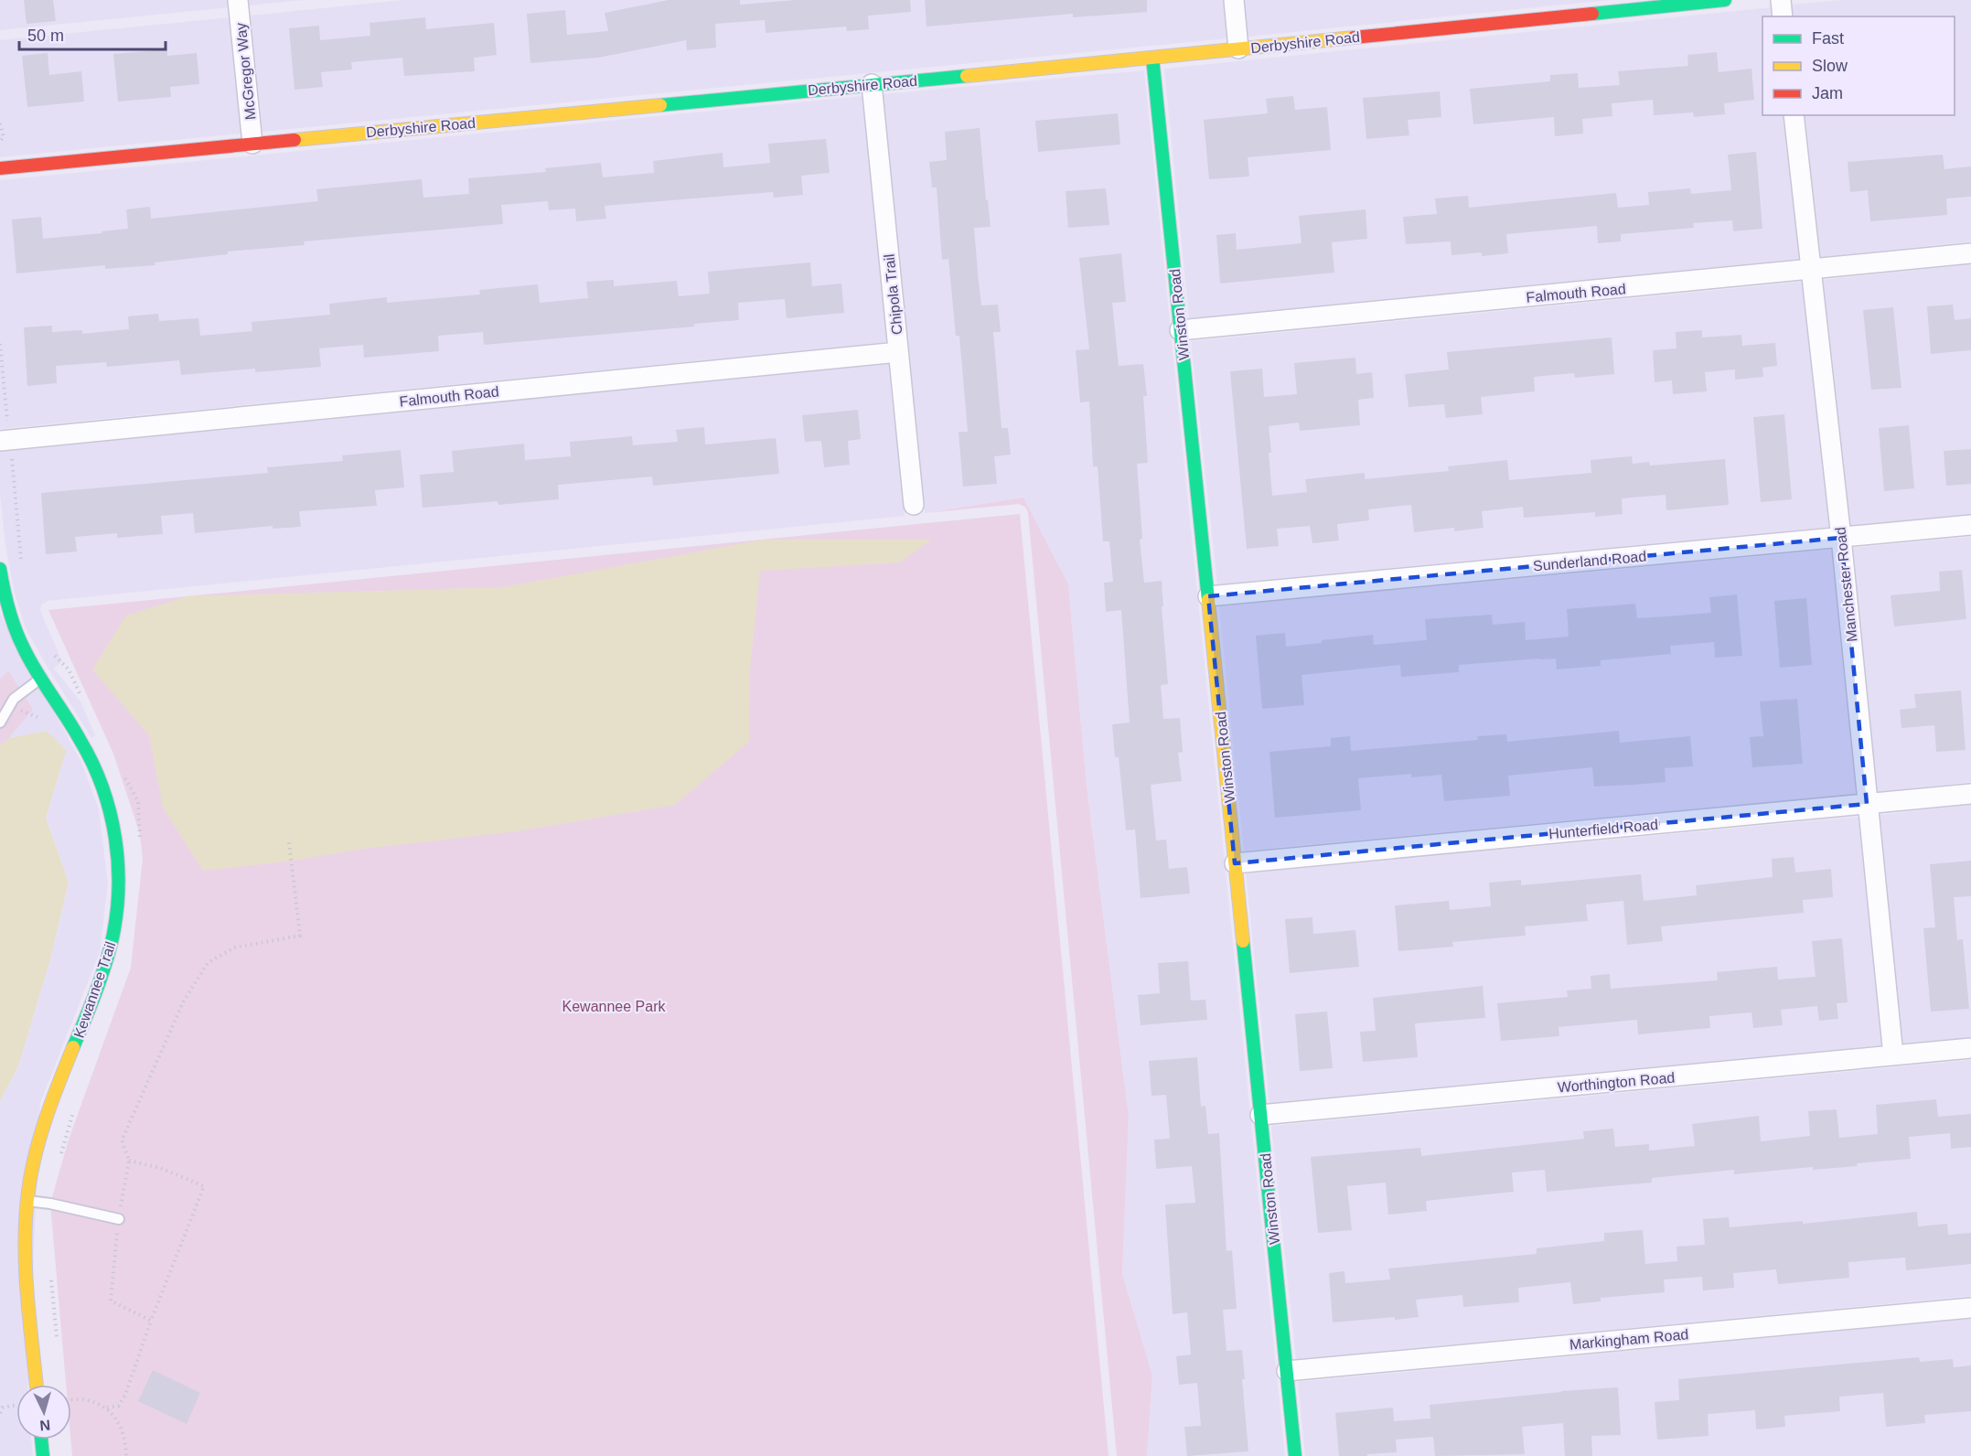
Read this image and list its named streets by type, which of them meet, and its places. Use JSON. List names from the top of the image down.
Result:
{
  "streets": {
    "street": [
      "Derbyshire Road",
      "McGregor Way",
      "Falmouth Road",
      "Chipola Trail",
      "Winston Road",
      "Sunderland Road",
      "Manchester Road",
      "Hunterfield Road",
      "Kewannee Trail",
      "Worthington Road",
      "Markingham Road"
    ]
  },
  "crossings": [
    ["Derbyshire Road", "McGregor Way"],
    ["Derbyshire Road", "Chipola Trail"],
    ["Derbyshire Road", "Winston Road"],
    ["Falmouth Road", "Chipola Trail"],
    ["Falmouth Road", "Winston Road"],
    ["Falmouth Road", "Manchester Road"],
    ["Winston Road", "Sunderland Road"],
    ["Winston Road", "Hunterfield Road"],
    ["Winston Road", "Worthington Road"],
    ["Winston Road", "Markingham Road"],
    ["Sunderland Road", "Manchester Road"],
    ["Manchester Road", "Hunterfield Road"],
    ["Manchester Road", "Worthington Road"]
  ],
  "parks": ["Kewannee Park"],
  "legend": ["Fast", "Slow", "Jam"],
  "scale_bar": "50 m",
  "north": "bottom"
}
